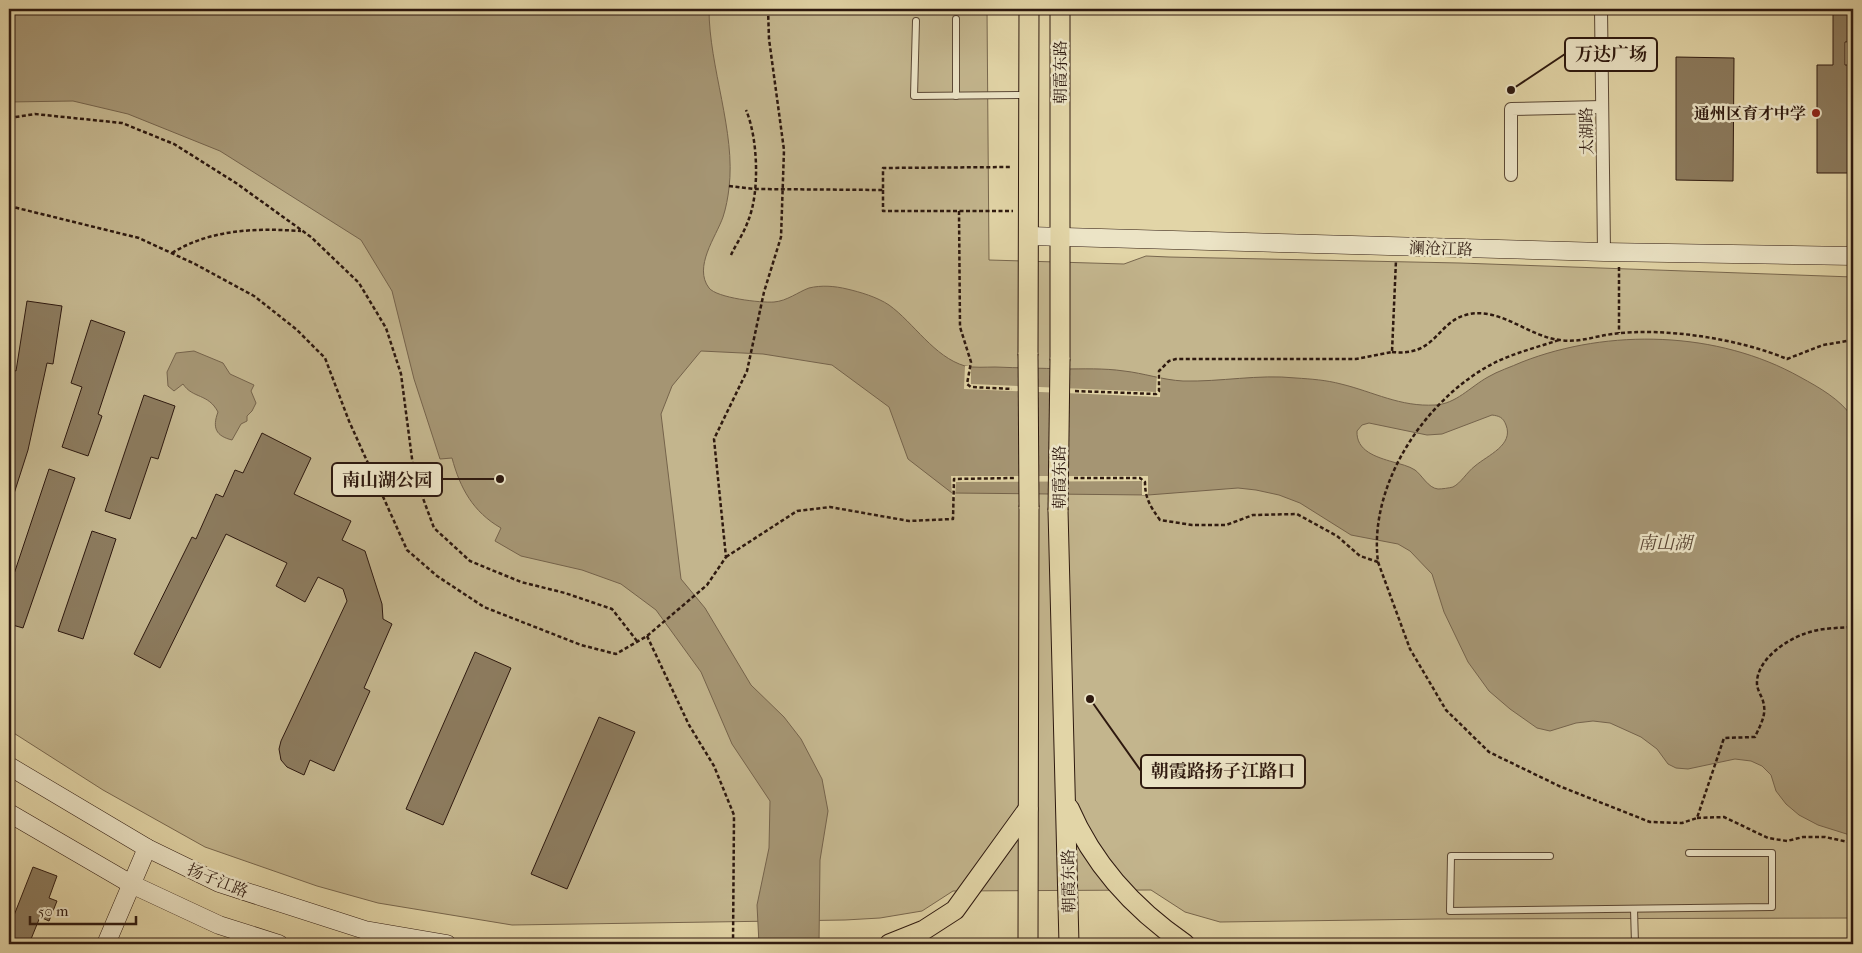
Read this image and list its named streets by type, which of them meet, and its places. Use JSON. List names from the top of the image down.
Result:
{
  "streets": {
    "main road": ["朝霞东路"],
    "street": ["太湖路", "澜沧江路", "扬子江路"]
  },
  "crossings": [
    ["朝霞东路", "澜沧江路"],
    ["太湖路", "澜沧江路"]
  ],
  "water": ["南山湖"],
  "places": [
    "万达广场",
    "通州区育才中学",
    "南山湖公园",
    "朝霞路扬子江路口"
  ],
  "scale_bar": "50 m"
}
